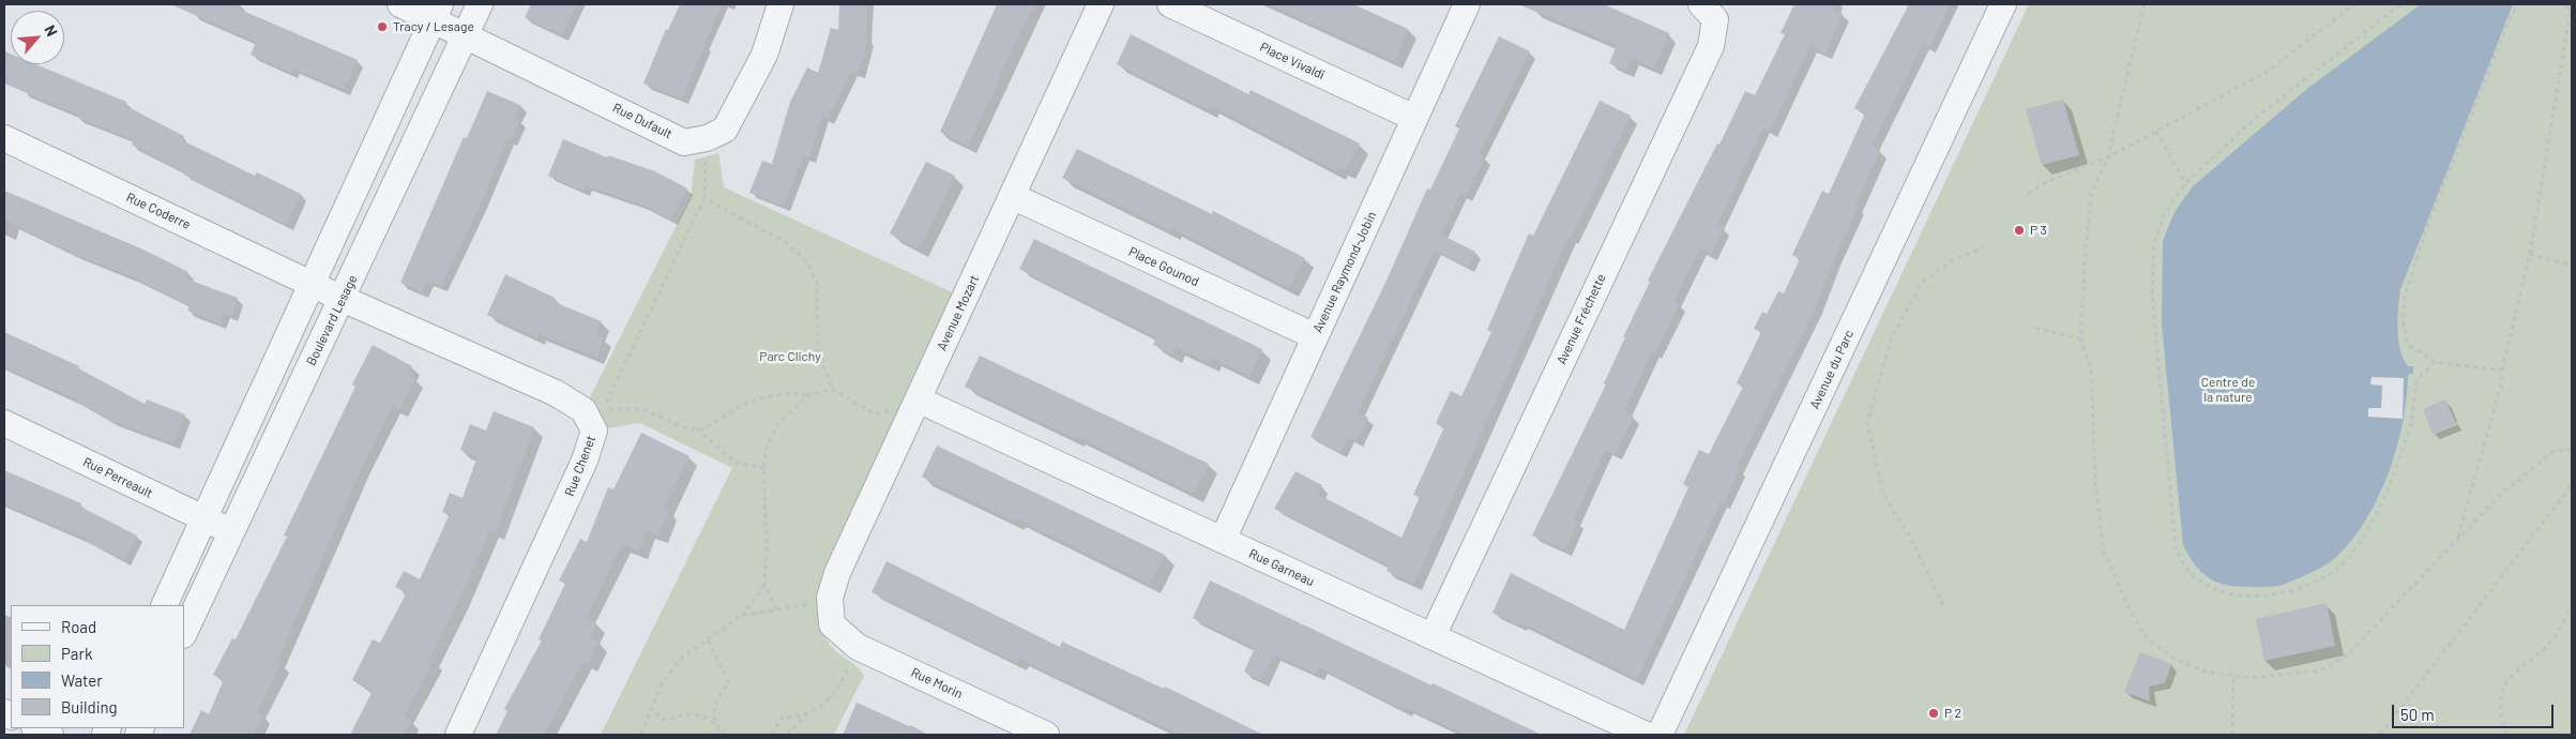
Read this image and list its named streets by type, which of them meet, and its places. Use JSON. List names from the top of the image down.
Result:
{
  "streets": {
    "street": [
      "Place Vivaldi",
      "Rue Dufault",
      "Rue Coderre",
      "Place Gounod",
      "Avenue Raymond-Jobin",
      "Avenue Mozart",
      "Avenue Fréchette",
      "Boulevard Lesage",
      "Avenue du Parc",
      "Rue Chenet",
      "Rue Perreault",
      "Rue Garneau",
      "Rue Morin"
    ]
  },
  "crossings": [
    ["Place Vivaldi", "Avenue Raymond-Jobin"],
    ["Rue Dufault", "Boulevard Lesage"],
    ["Rue Coderre", "Rue Chenet"],
    ["Place Gounod", "Avenue Raymond-Jobin"],
    ["Place Gounod", "Avenue Mozart"],
    ["Avenue Raymond-Jobin", "Rue Garneau"],
    ["Avenue Mozart", "Rue Garneau"],
    ["Avenue Mozart", "Rue Morin"],
    ["Avenue Fréchette", "Rue Garneau"],
    ["Boulevard Lesage", "Rue Chenet"],
    ["Boulevard Lesage", "Rue Perreault"]
  ],
  "parks": ["Parc Clichy", "Centre de la nature"],
  "places": ["Tracy / Lesage", "P 3", "P 2"],
  "legend": [
    "Road",
    "Park",
    "Water",
    "Building"
  ],
  "scale_bar": "50 m",
  "north": "top right"
}
